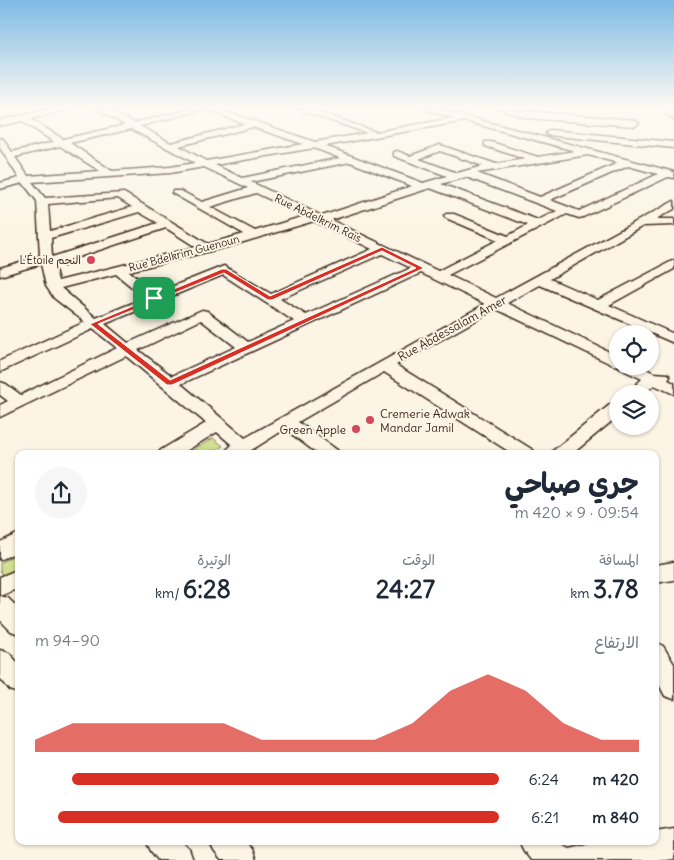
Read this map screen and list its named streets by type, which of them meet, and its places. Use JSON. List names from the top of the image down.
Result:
{
  "streets": {
    "street": ["Rue Abdelkrim Raïs", "Rue Bdelkrim Guenoun", "Rue Abdessalam Amer"]
  },
  "crossings": [
    ["Rue Abdelkrim Raïs", "Rue Bdelkrim Guenoun"],
    ["Rue Abdelkrim Raïs", "Rue Abdessalam Amer"]
  ],
  "places": ["L'Étoile النجم", "Cremerie Adwak Mandar Jamil", "Green Apple"],
  "page": {
    "heading": ["جري صباحي", "09:54 · 9 × 420 m"],
    "stats": [
      ["المسافة", "3.78 km"],
      ["الوقت", "24:27"],
      ["الوتيرة", "6:28 /km"]
    ],
    "chart": ["الارتفاع", "90–94 m"],
    "list": [
      {
        "name": "420 m",
        "note": "6:24"
      },
      {
        "name": "840 m",
        "note": "6:21"
      }
    ]
  }
}
